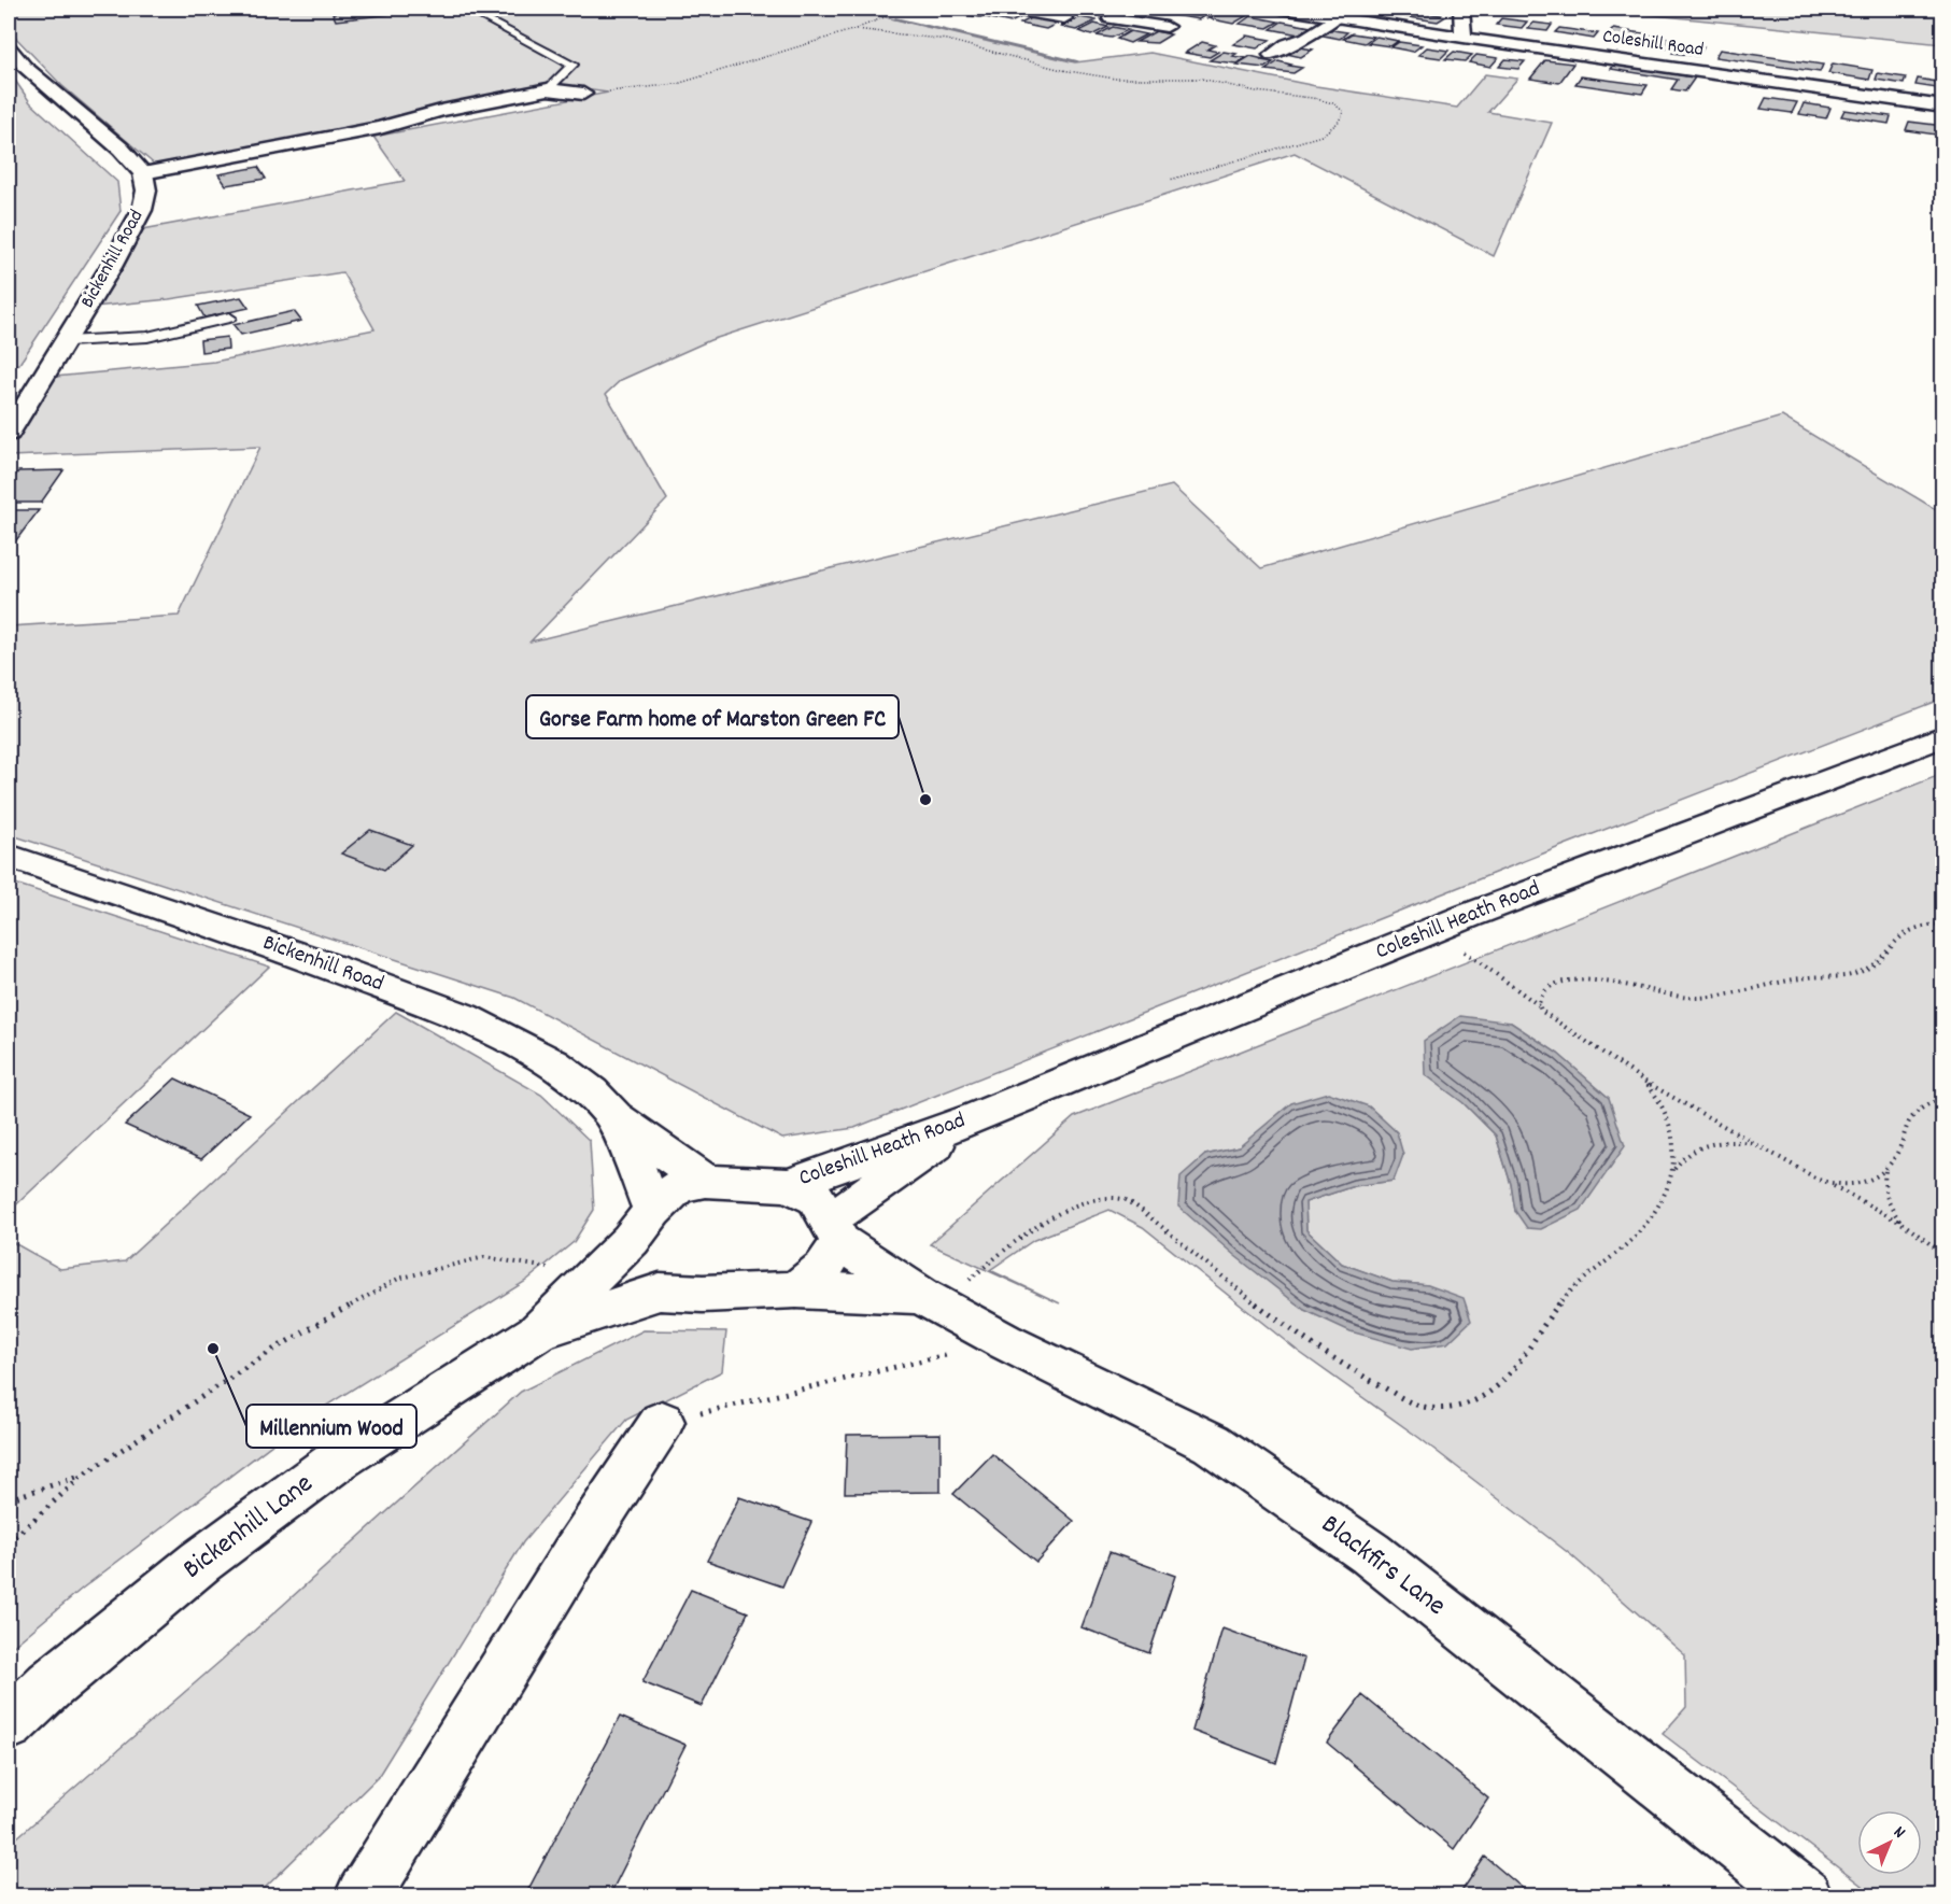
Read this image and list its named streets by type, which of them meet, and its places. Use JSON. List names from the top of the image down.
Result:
{
  "streets": {
    "street": [
      "Coleshill Road",
      "Bickenhill Road",
      "Coleshill Heath Road",
      "Bickenhill Lane",
      "Blackfirs Lane"
    ]
  },
  "crossings": [
    ["Bickenhill Road", "Coleshill Heath Road"],
    ["Bickenhill Road", "Bickenhill Lane"],
    ["Bickenhill Road", "Blackfirs Lane"],
    ["Coleshill Heath Road", "Bickenhill Lane"],
    ["Coleshill Heath Road", "Blackfirs Lane"],
    ["Bickenhill Lane", "Blackfirs Lane"]
  ],
  "places": ["Gorse Farm home of Marston Green FC", "Millennium Wood"],
  "north": "top right"
}
